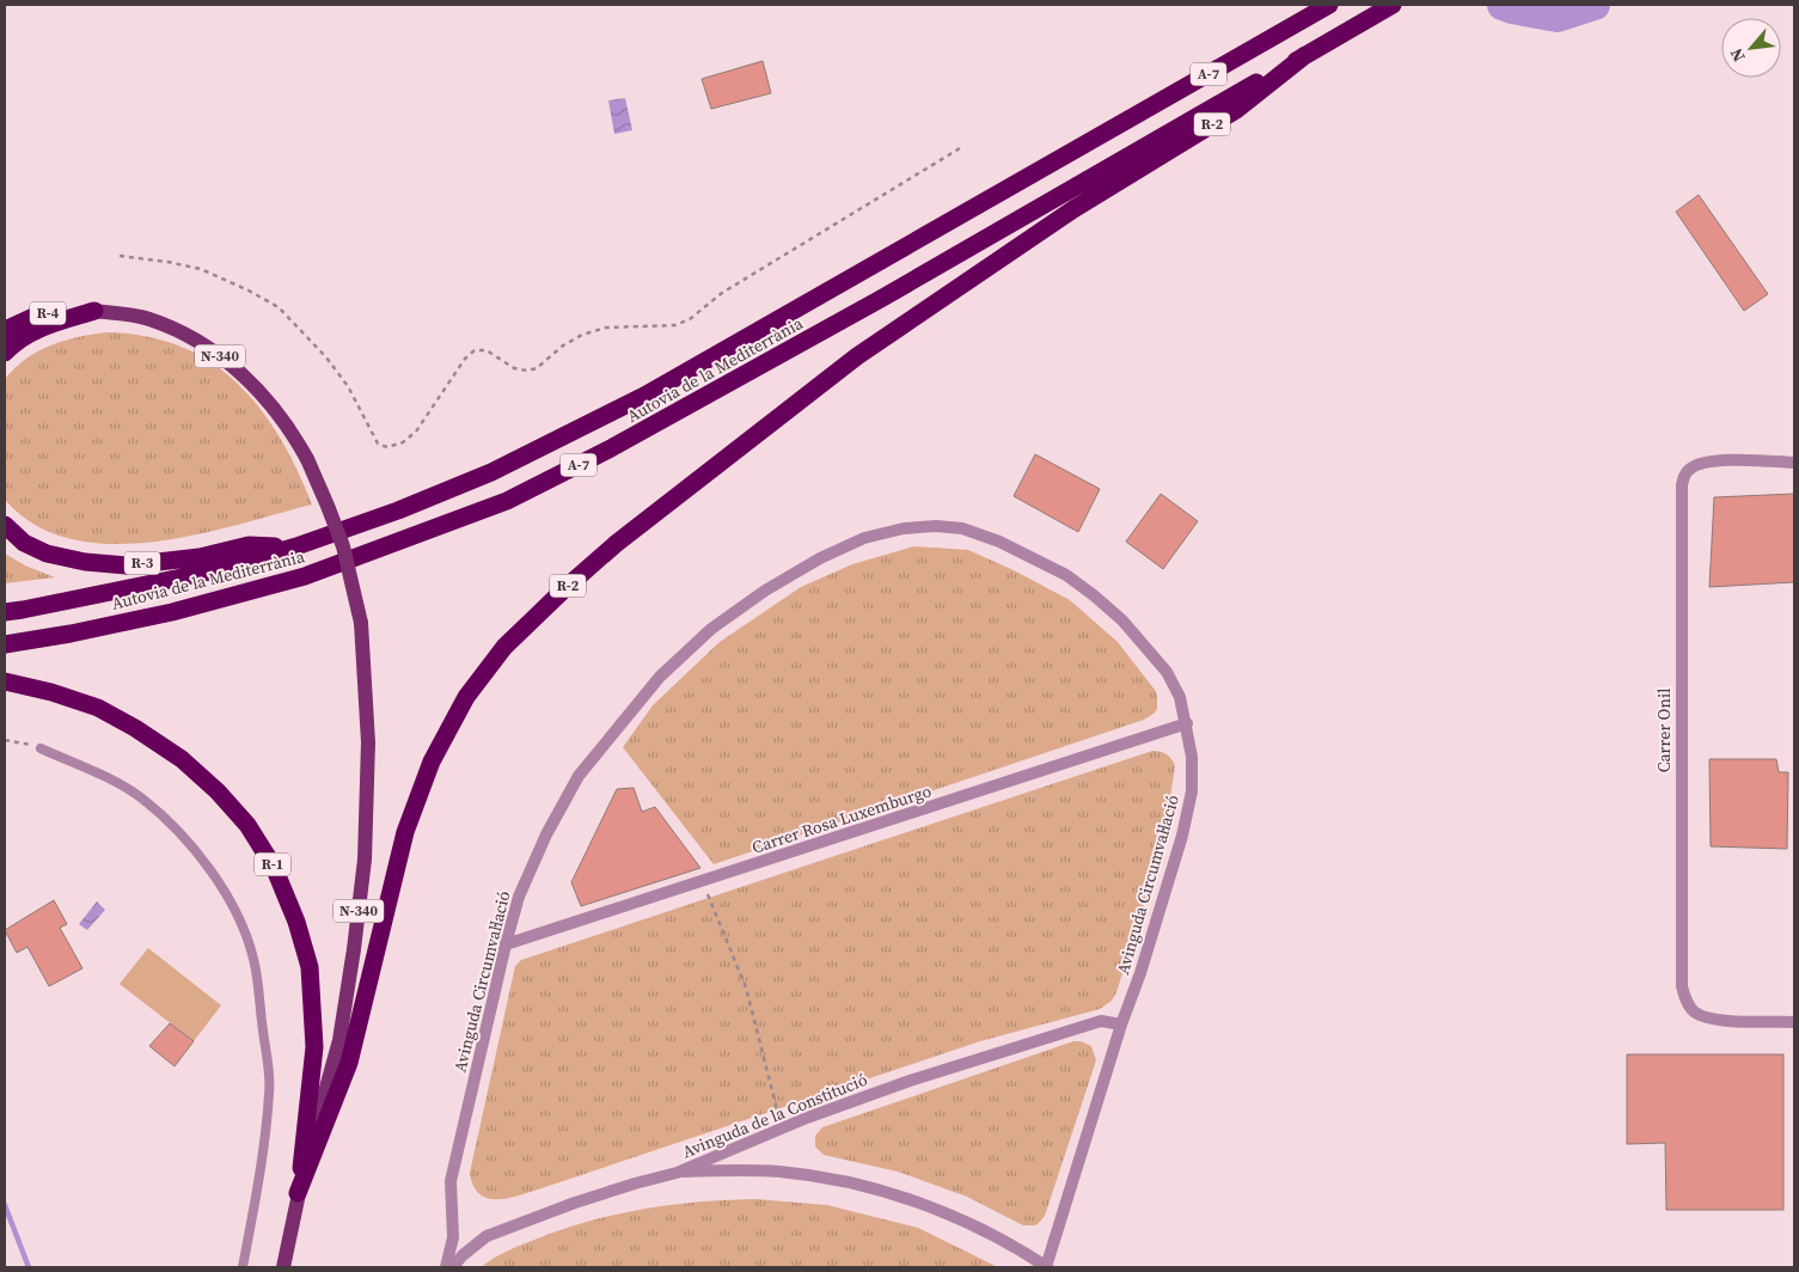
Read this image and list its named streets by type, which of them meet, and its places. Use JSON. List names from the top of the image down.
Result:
{
  "streets": {
    "highway": [
      "A-7",
      "R-2",
      "R-4",
      "Autovia de la Mediterrània",
      "R-3",
      "R-1"
    ],
    "main road": ["N-340"],
    "street": [
      "Carrer Onil",
      "Carrer Rosa Luxemburgo",
      "Avinguda Circumval·lació",
      "Avinguda de la Constitució"
    ]
  },
  "crossings": [
    ["R-2", "N-340"],
    ["R-2", "Autovia de la Mediterrània"],
    ["R-2", "R-1"],
    ["R-4", "N-340"],
    ["N-340", "R-1"],
    ["Autovia de la Mediterrània", "R-3"],
    ["Carrer Rosa Luxemburgo", "Avinguda Circumval·lació"],
    ["Avinguda Circumval·lació", "Avinguda de la Constitució"]
  ],
  "north": "bottom left"
}
